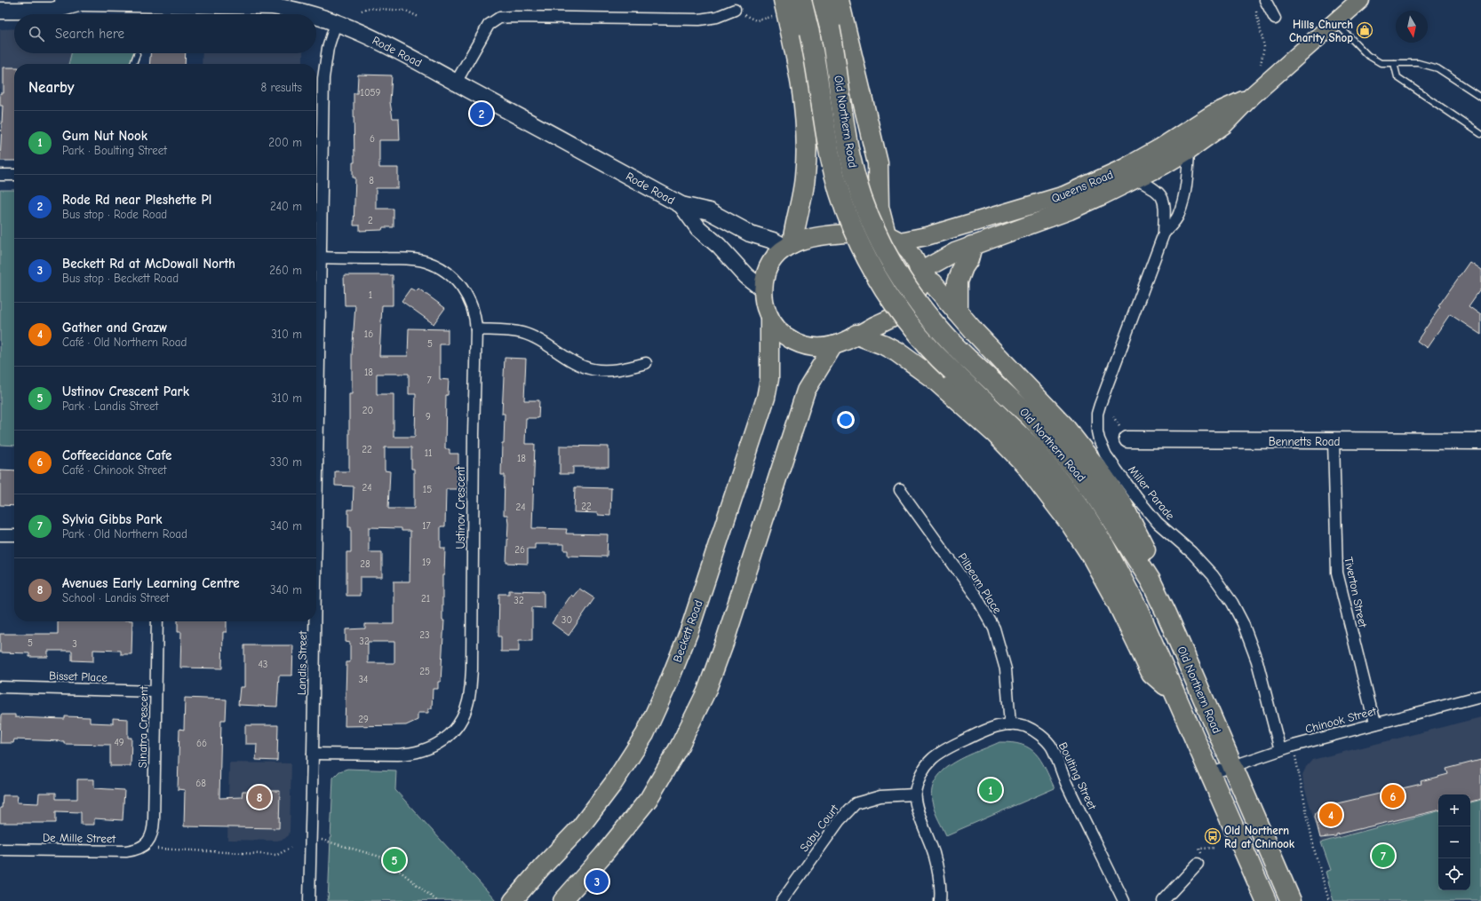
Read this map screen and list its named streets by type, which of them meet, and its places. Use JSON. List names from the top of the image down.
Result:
{
  "streets": {
    "highway": ["Old Northern Road"],
    "main road": [
      "Rode Road",
      "Queens Road",
      "Bennetts Road",
      "Beckett Road"
    ],
    "street": [
      "Miller Parade",
      "Ustinov Crescent",
      "Pilbeam Place",
      "Tiverton Street",
      "Landis Street",
      "Bisset Place",
      "Chinook Street",
      "Sinatra Crescent",
      "Boulting Street",
      "Sabu Court",
      "De Mille Street"
    ]
  },
  "crossings": [
    ["Rode Road", "Queens Road"],
    ["Rode Road", "Landis Street"],
    ["Old Northern Road", "Chinook Street"],
    ["Queens Road", "Miller Parade"],
    ["Bennetts Road", "Tiverton Street"],
    ["Miller Parade", "Chinook Street"],
    ["Ustinov Crescent", "Landis Street"],
    ["Pilbeam Place", "Boulting Street"],
    ["Tiverton Street", "Chinook Street"],
    ["Bisset Place", "Sinatra Crescent"],
    ["Sinatra Crescent", "De Mille Street"],
    ["Boulting Street", "Sabu Court"]
  ],
  "places": {
    "shop": ["Hills Church Charity Shop"],
    "bus stop": ["Old Northern Rd at Chinook"]
  },
  "house_numbers": [
    "1059",
    "6",
    "8",
    "2",
    "1",
    "16",
    "5",
    "18",
    "7",
    "20",
    "9",
    "22",
    "11",
    "18",
    "24",
    "15",
    "22",
    "24",
    "17",
    "26",
    "19",
    "28",
    "21",
    "32",
    "30",
    "23",
    "32",
    "5",
    "3",
    "43",
    "25",
    "34",
    "29",
    "49",
    "66",
    "68"
  ],
  "north": "bottom",
  "page": {
    "search": "Search here",
    "heading": ["Nearby", "8 results"],
    "pins": [
      "2",
      "1",
      "6",
      "8",
      "4",
      "7",
      "5",
      "3"
    ],
    "list": [
      {
        "mark": "1",
        "name": "Gum Nut Nook",
        "note": "Park · Boulting Street",
        "value": "200 m"
      },
      {
        "mark": "2",
        "name": "Rode Rd near Pleshette Pl",
        "note": "Bus stop · Rode Road",
        "value": "240 m"
      },
      {
        "mark": "3",
        "name": "Beckett Rd at McDowall North",
        "note": "Bus stop · Beckett Road",
        "value": "260 m"
      },
      {
        "mark": "4",
        "name": "Gather and Grazw",
        "note": "Café · Old Northern Road",
        "value": "310 m"
      },
      {
        "mark": "5",
        "name": "Ustinov Crescent Park",
        "note": "Park · Landis Street",
        "value": "310 m"
      },
      {
        "mark": "6",
        "name": "Coffeecidance Cafe",
        "note": "Café · Chinook Street",
        "value": "330 m"
      },
      {
        "mark": "7",
        "name": "Sylvia Gibbs Park",
        "note": "Park · Old Northern Road",
        "value": "340 m"
      },
      {
        "mark": "8",
        "name": "Avenues Early Learning Centre",
        "note": "School · Landis Street",
        "value": "340 m"
      }
    ],
    "map_buttons": ["+", "−"]
  }
}
